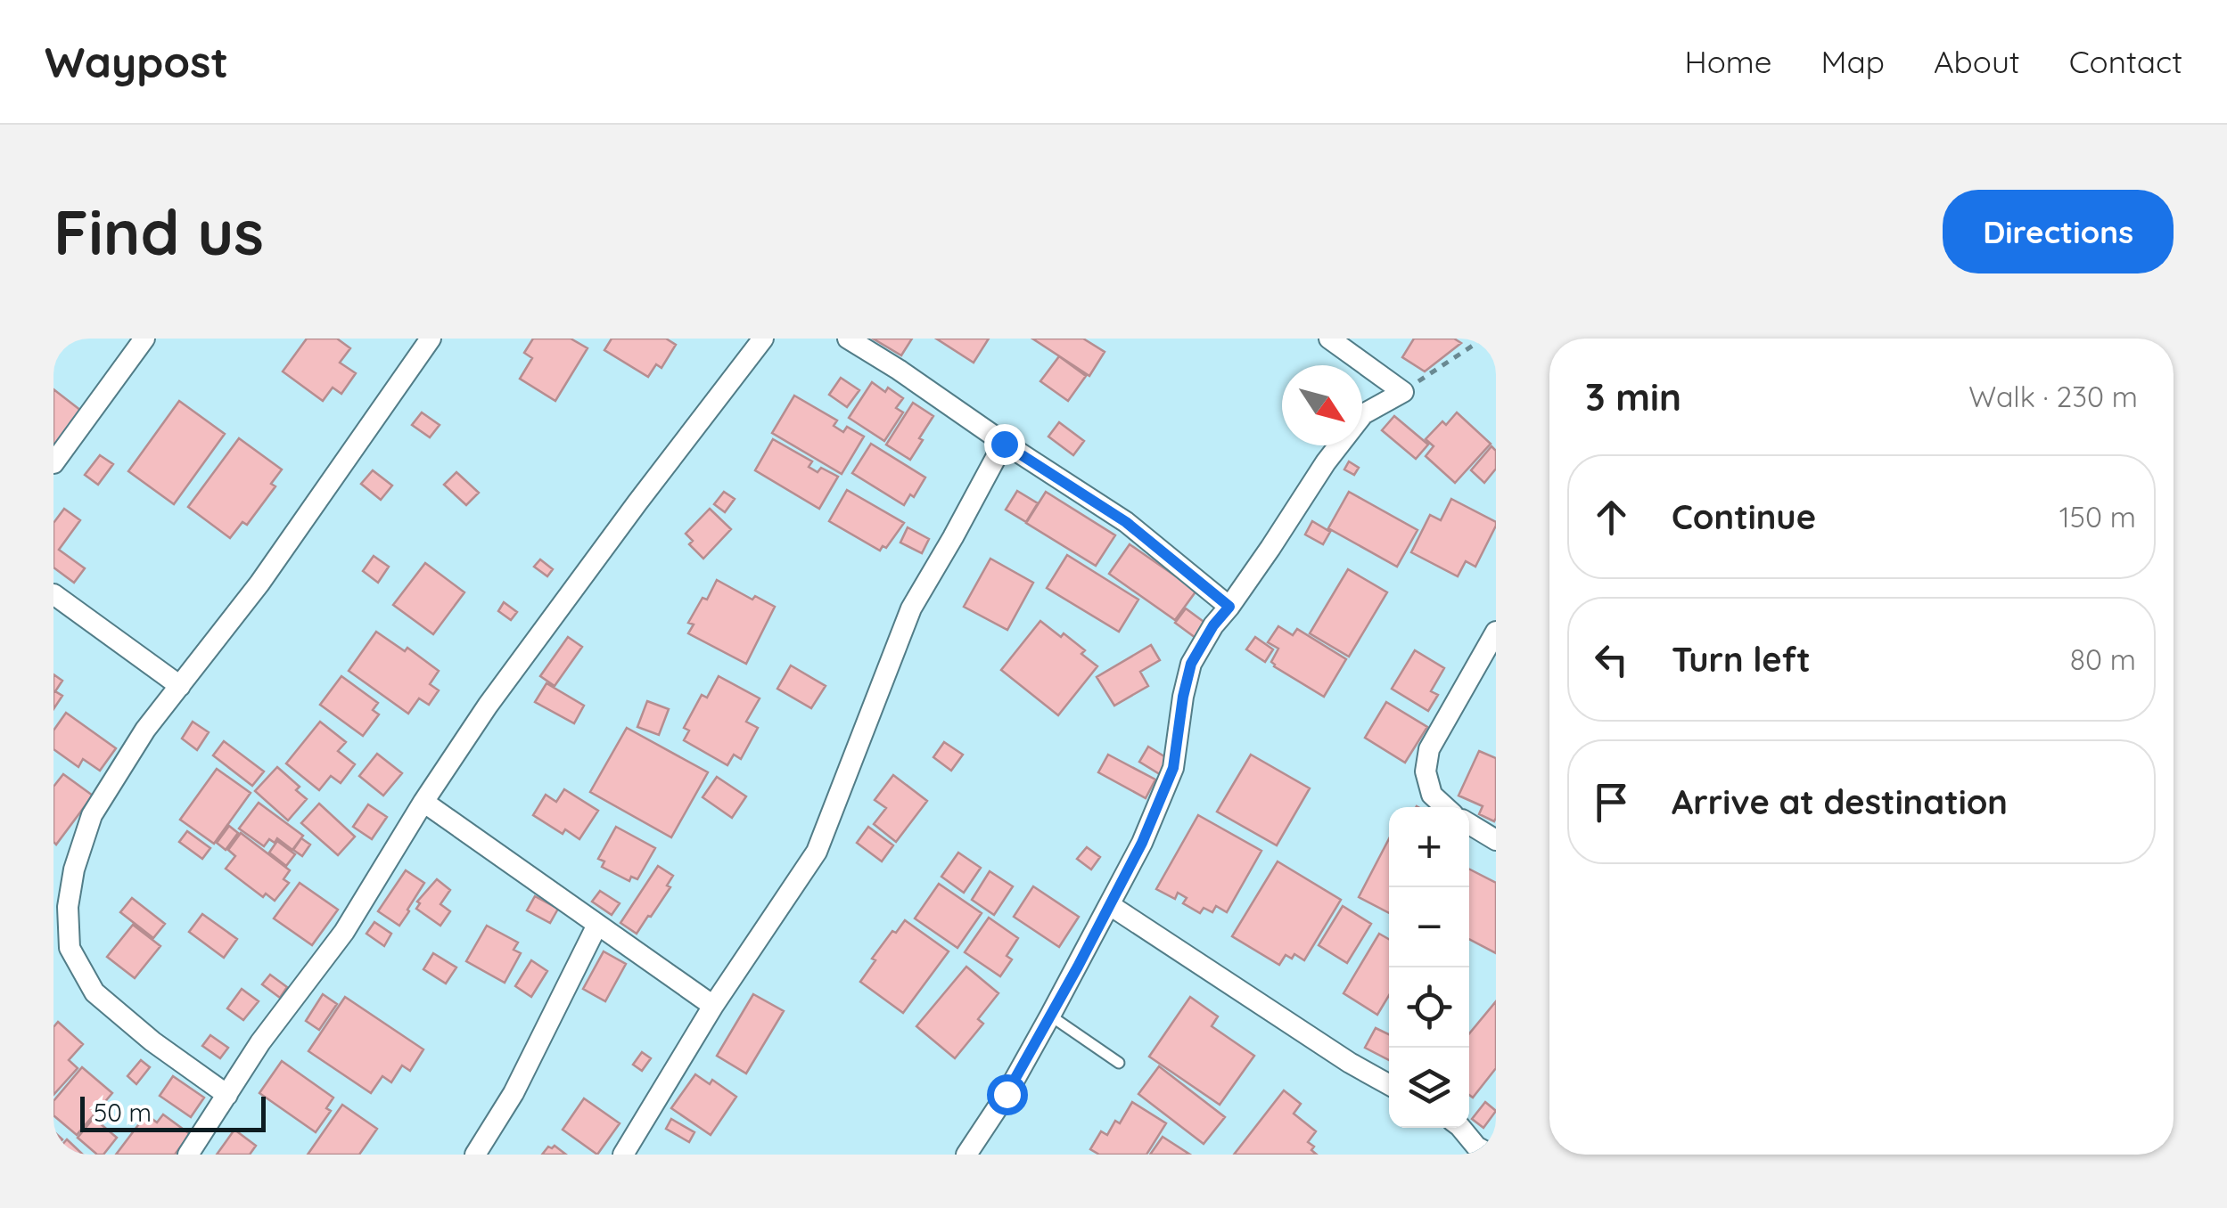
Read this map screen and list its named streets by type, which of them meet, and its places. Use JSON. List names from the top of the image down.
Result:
{
  "scale_bar": "50 m",
  "north": "bottom right",
  "page": {
    "header": "Waypost",
    "nav": [
      "Home",
      "Map",
      "About",
      "Contact"
    ],
    "buttons": "Directions",
    "title": "Find us",
    "heading": ["3 min", "Walk · 230 m"],
    "list": [
      ["Continue", "150 m"],
      ["Turn left", "80 m"],
      "Arrive at destination"
    ],
    "map_buttons": ["+", "−"],
    "scale": "50 m"
  }
}
